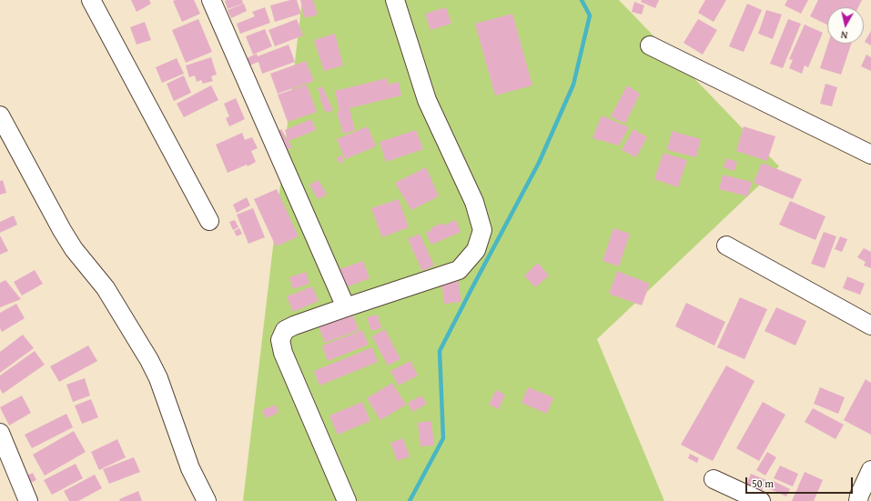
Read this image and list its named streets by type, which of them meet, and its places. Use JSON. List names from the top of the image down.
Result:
{
  "scale_bar": "50 m",
  "north": "bottom"
}
